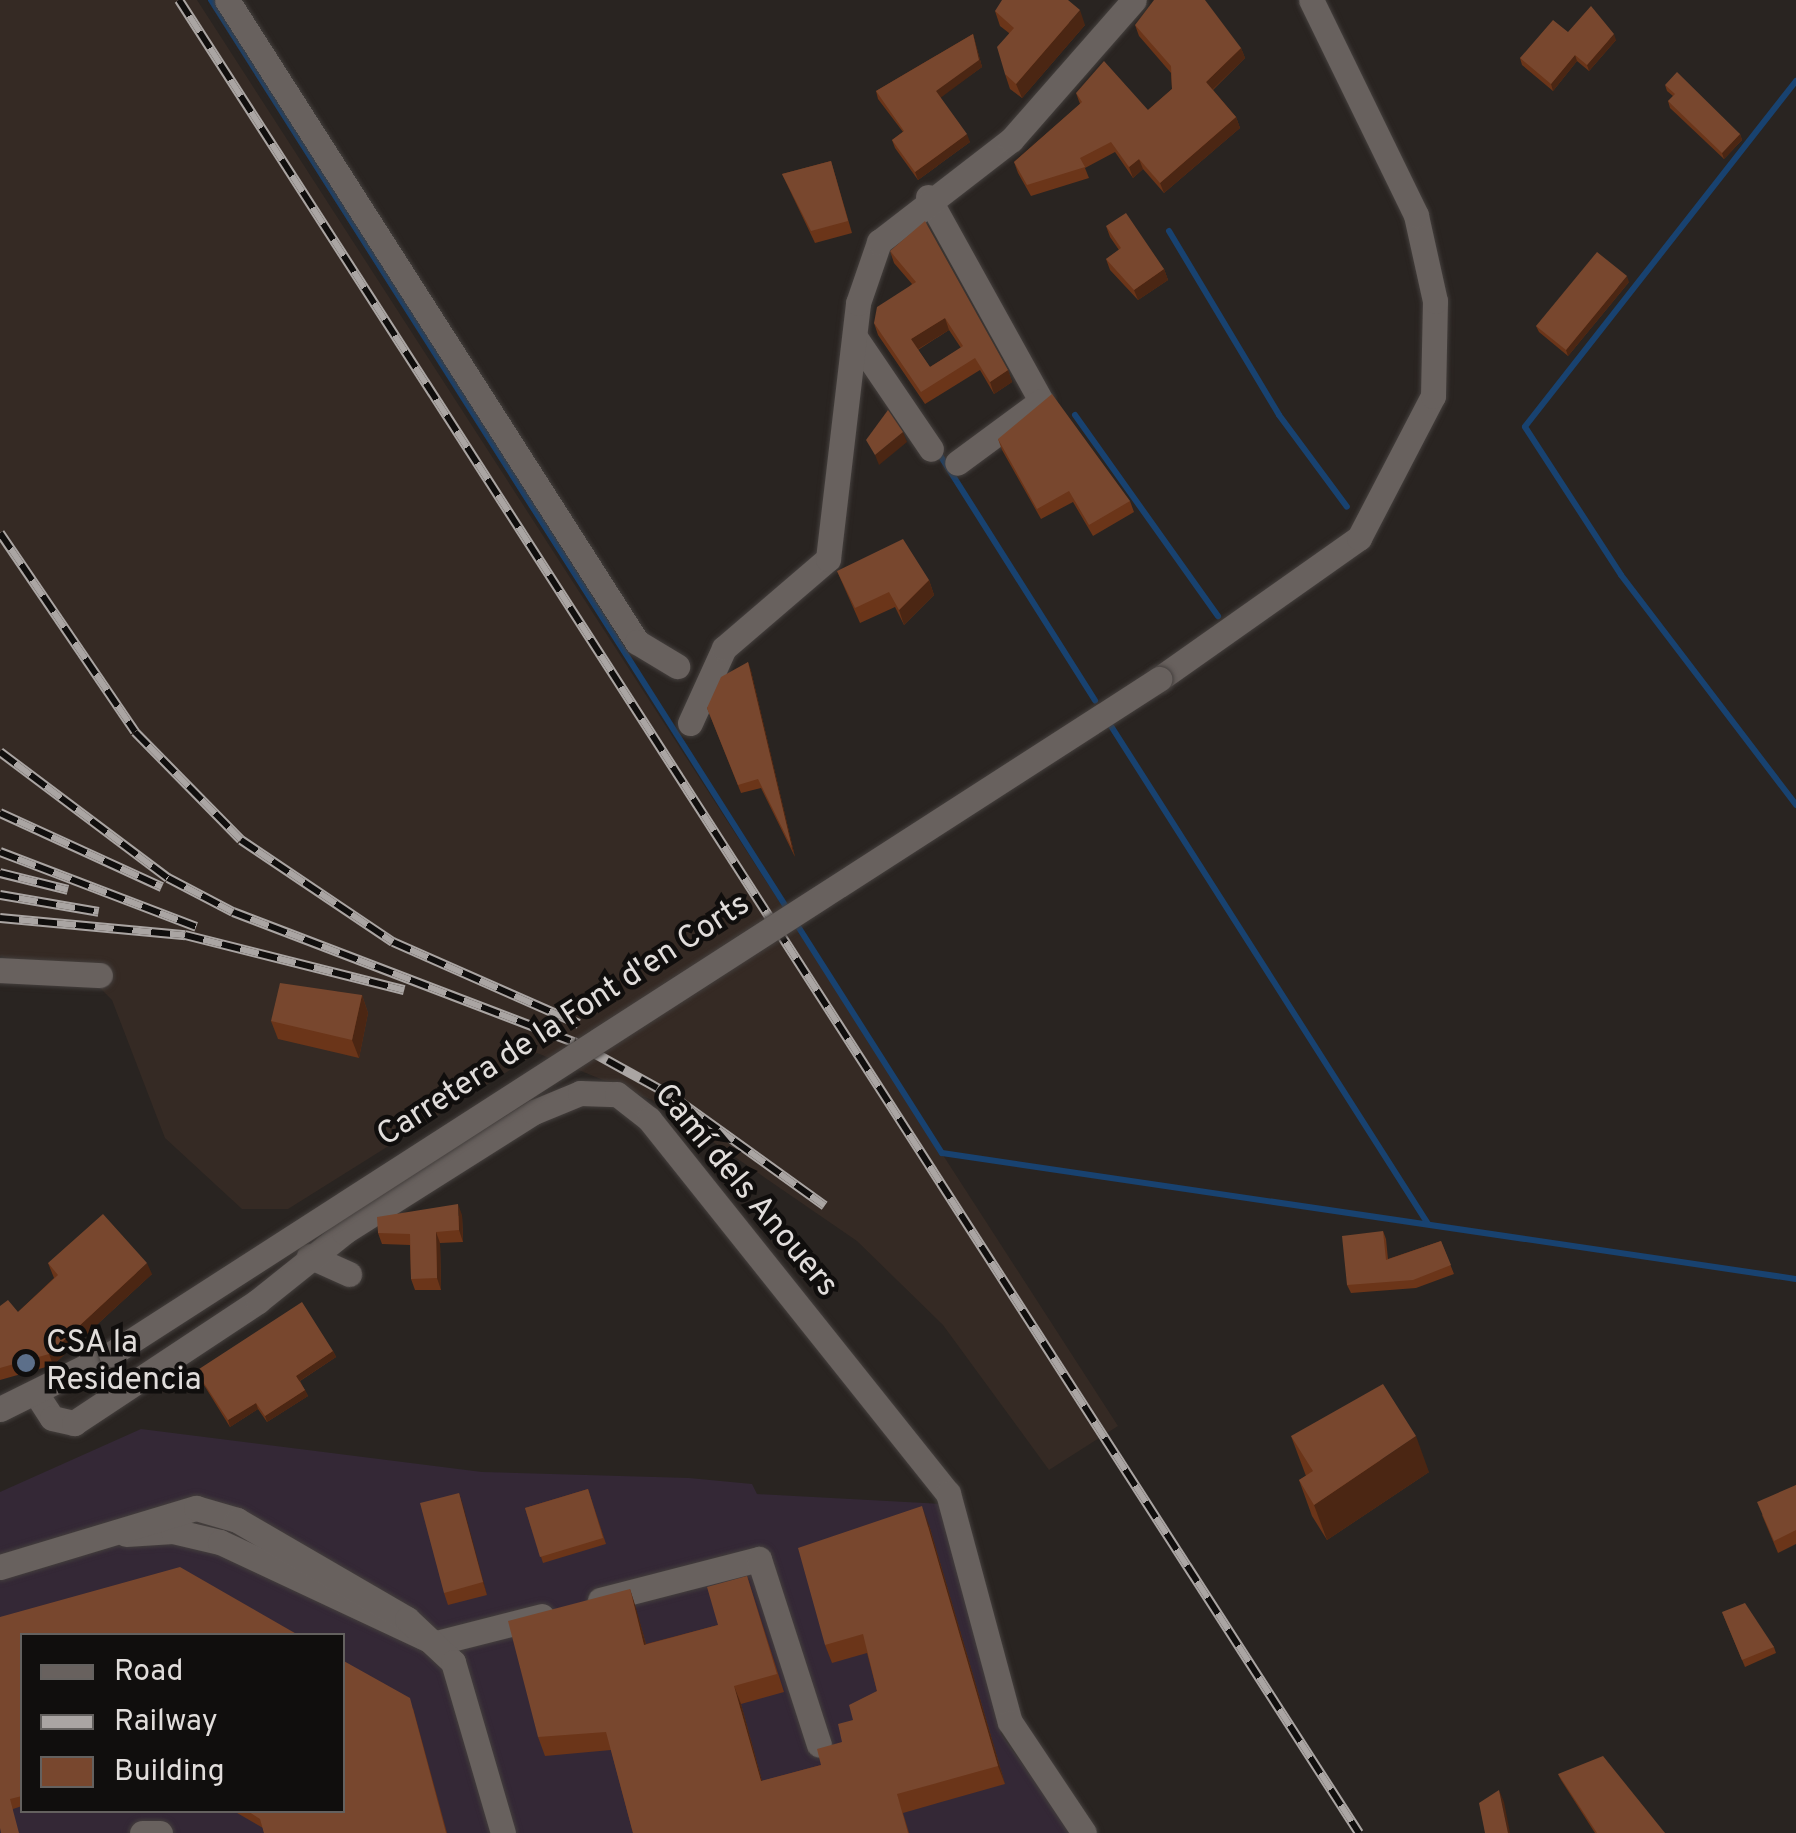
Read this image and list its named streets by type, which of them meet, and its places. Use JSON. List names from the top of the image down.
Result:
{
  "streets": {
    "street": ["Carretera de la Font d'en Corts", "Camí dels Anouers"]
  },
  "crossings": [
    ["Carretera de la Font d'en Corts", "Camí dels Anouers"]
  ],
  "places": ["CSA la Residencia"],
  "legend": ["Road", "Railway", "Building"]
}
